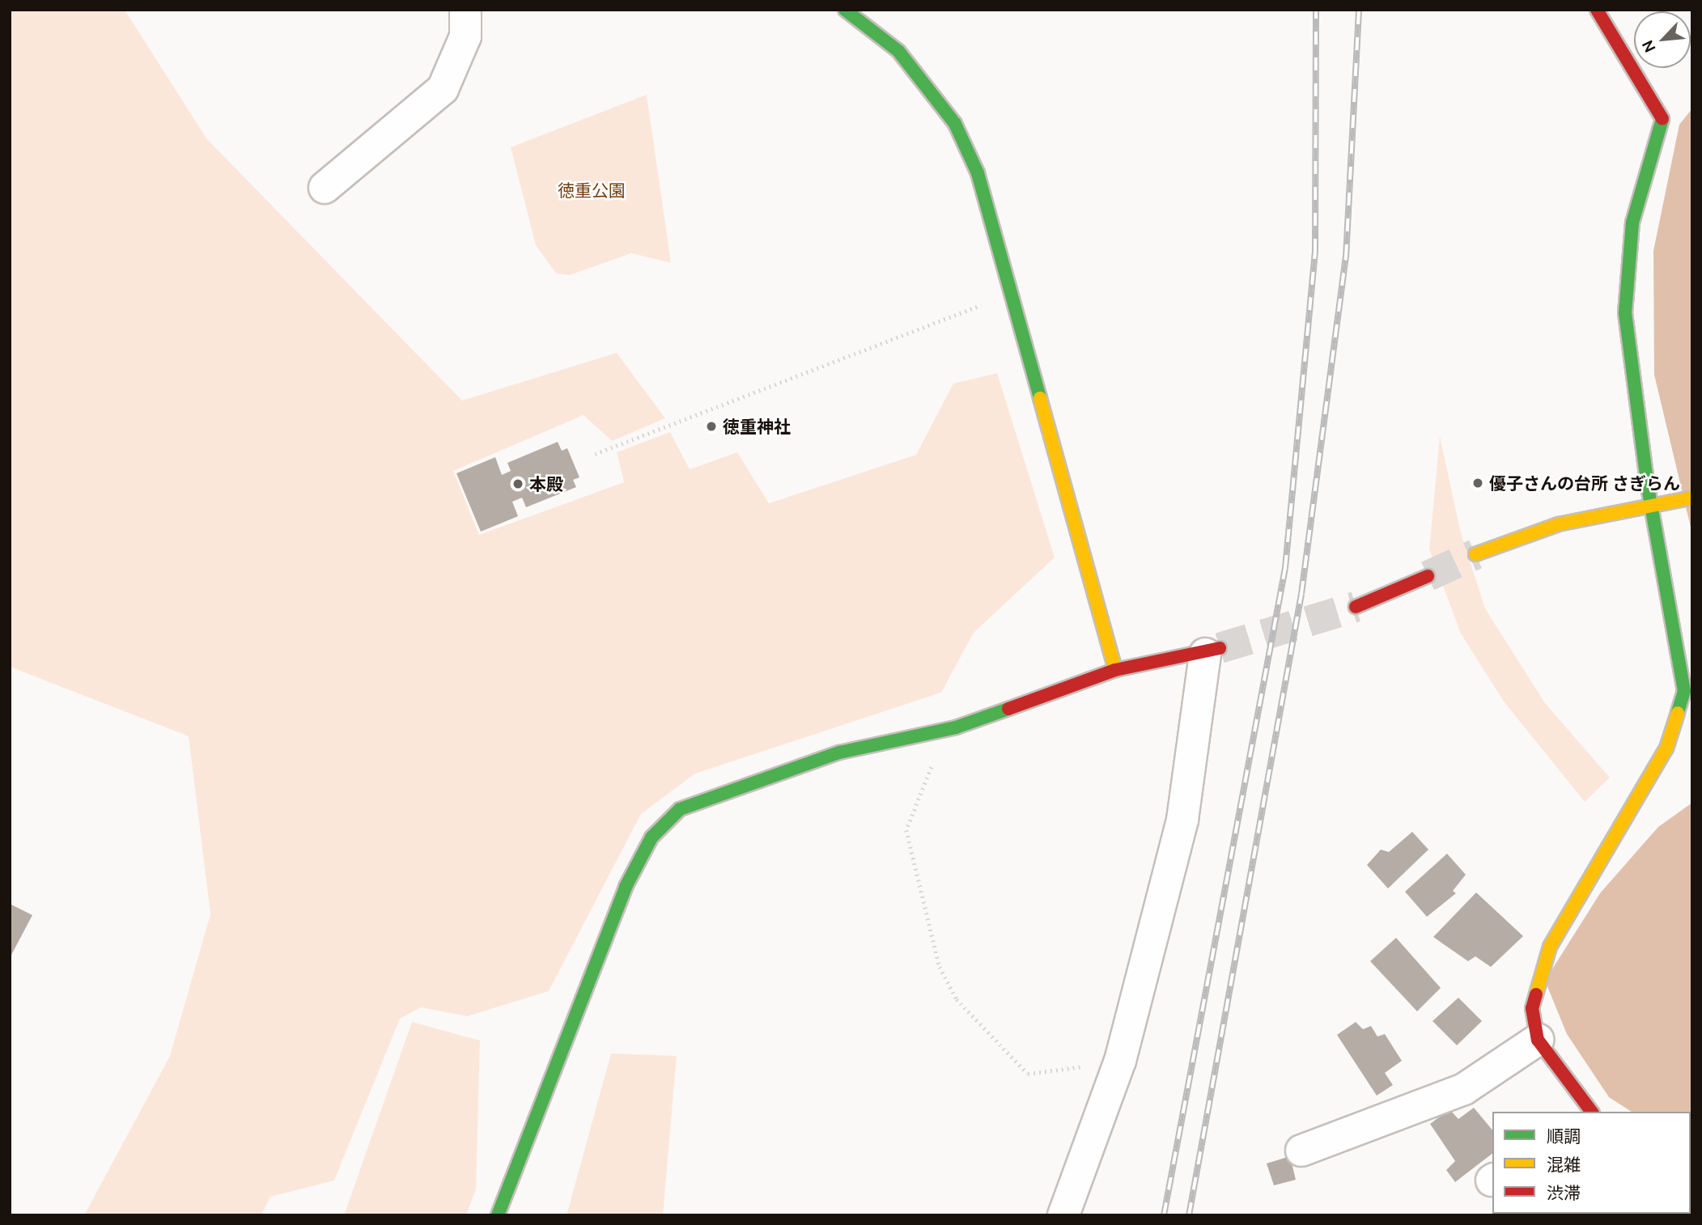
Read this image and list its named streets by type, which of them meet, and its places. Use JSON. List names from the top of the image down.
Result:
{
  "parks": ["徳重公園"],
  "places": ["徳重神社", "優子さんの台所 さぎらん", "本殿"],
  "legend": ["順調", "混雑", "渋滞"],
  "north": "bottom left"
}
